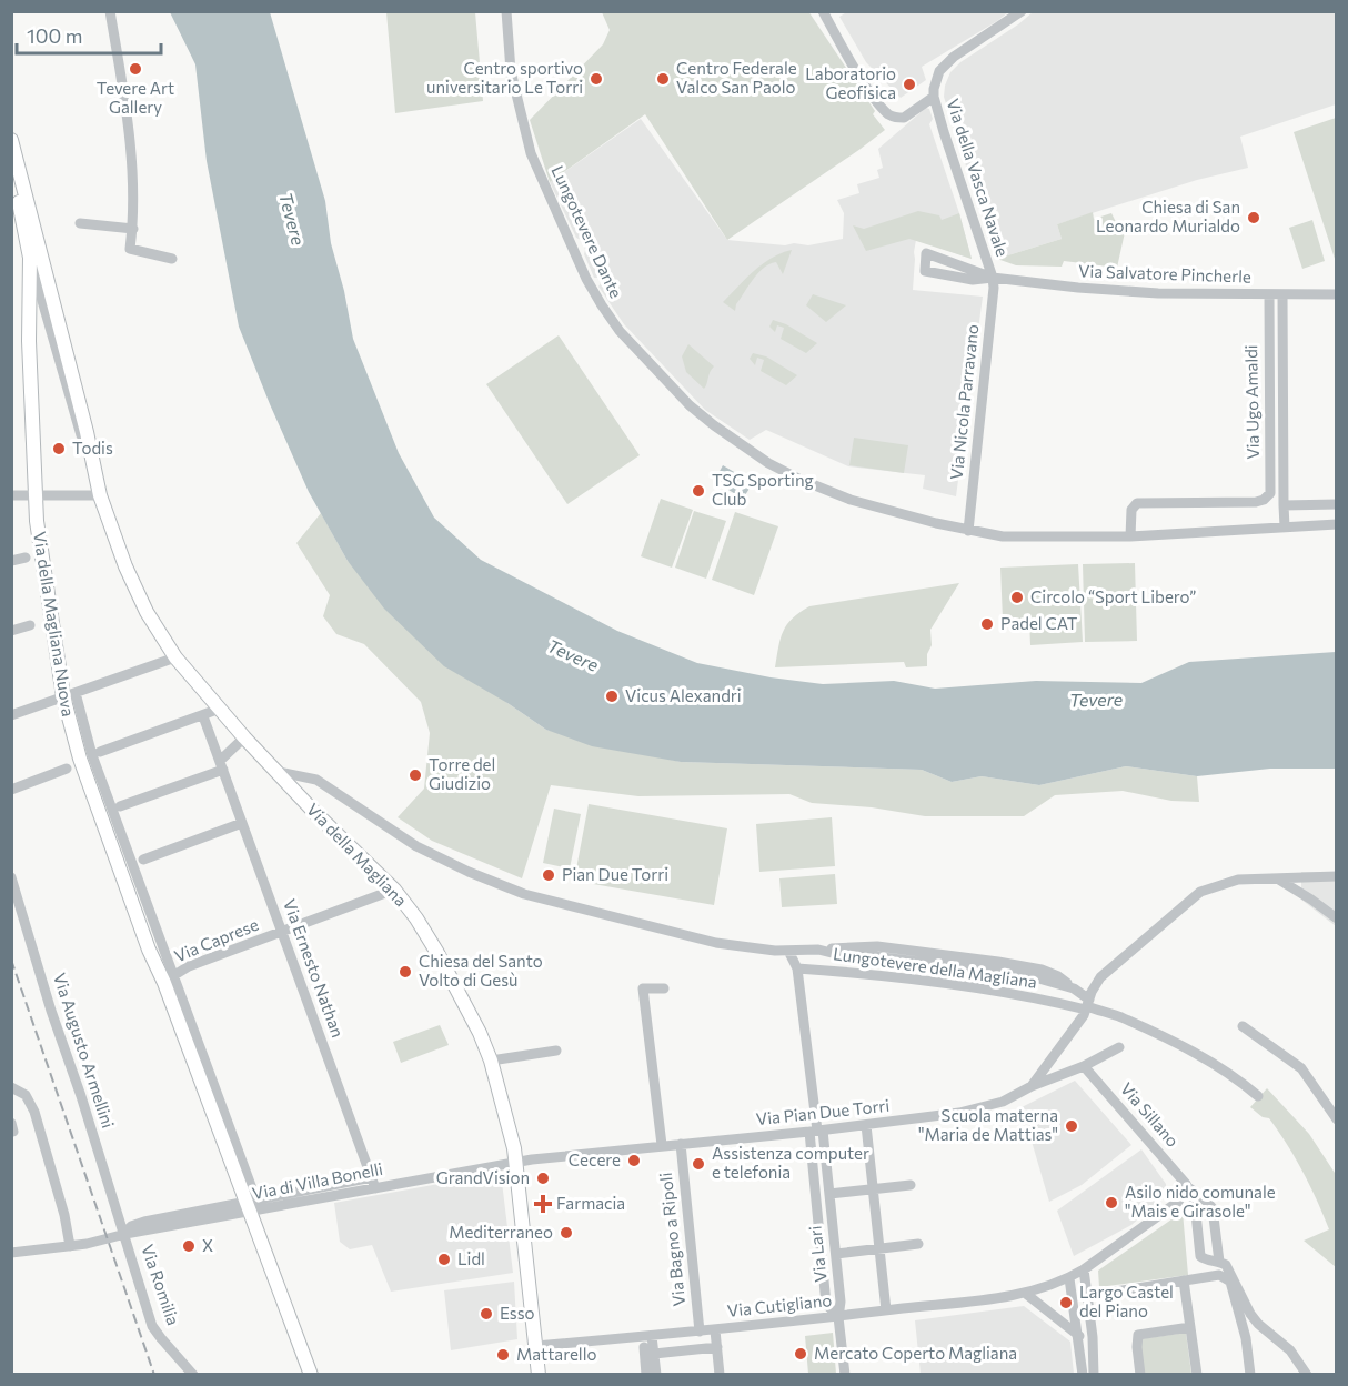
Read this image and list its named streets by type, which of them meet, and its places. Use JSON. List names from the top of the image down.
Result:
{
  "streets": {
    "main road": ["Via della Magliana Nuova", "Via della Magliana"],
    "street": [
      "Via della Vasca Navale",
      "Lungotevere Dante",
      "Via Salvatore Pincherle",
      "Via Nicola Parravano",
      "Via Ugo Amaldi",
      "Via Caprese",
      "Via Ernesto Nathan",
      "Lungotevere della Magliana",
      "Via Augusto Armellini",
      "Via Pian Due Torri",
      "Via Sillano",
      "Via di Villa Bonelli",
      "Via Bagno a Ripoli",
      "Via Lari",
      "Via Romilia",
      "Via Cutigliano"
    ]
  },
  "crossings": [
    ["Via della Vasca Navale", "Via Salvatore Pincherle"],
    ["Via della Vasca Navale", "Via Nicola Parravano"],
    ["Lungotevere Dante", "Via Nicola Parravano"],
    ["Lungotevere Dante", "Via Ugo Amaldi"],
    ["Via Salvatore Pincherle", "Via Nicola Parravano"],
    ["Via Salvatore Pincherle", "Via Ugo Amaldi"],
    ["Via della Magliana Nuova", "Via della Magliana"],
    ["Via della Magliana Nuova", "Via Caprese"],
    ["Via della Magliana Nuova", "Via di Villa Bonelli"],
    ["Via della Magliana", "Via Caprese"],
    ["Via della Magliana", "Lungotevere della Magliana"],
    ["Via della Magliana", "Via Pian Due Torri"],
    ["Via della Magliana", "Via di Villa Bonelli"],
    ["Via della Magliana", "Via Cutigliano"],
    ["Via Caprese", "Via Ernesto Nathan"],
    ["Via Ernesto Nathan", "Via di Villa Bonelli"],
    ["Via Augusto Armellini", "Via di Villa Bonelli"],
    ["Via Augusto Armellini", "Via Romilia"],
    ["Via Pian Due Torri", "Via Sillano"],
    ["Via Pian Due Torri", "Via di Villa Bonelli"],
    ["Via Pian Due Torri", "Via Bagno a Ripoli"],
    ["Via Pian Due Torri", "Via Lari"],
    ["Via di Villa Bonelli", "Via Romilia"],
    ["Via Bagno a Ripoli", "Via Cutigliano"],
    ["Via Lari", "Via Cutigliano"]
  ],
  "water": ["Tevere"],
  "places": {
    "other": [
      "Tevere Art Gallery",
      "Centro sportivo universitario Le Torri",
      "Centro Federale Valco San Paolo",
      "Laboratorio Geofisica",
      "Chiesa di San Leonardo Murialdo",
      "Todis",
      "TSG Sporting Club",
      "Circolo “Sport Libero”",
      "Padel CAT",
      "Vicus Alexandri",
      "Torre del Giudizio",
      "Pian Due Torri",
      "Chiesa del Santo Volto di Gesù",
      "Scuola materna \"Maria de Mattias\"",
      "Cecere",
      "Assistenza computer e telefonia",
      "GrandVision",
      "Asilo nido comunale \"Mais e Girasole\"",
      "Mediterraneo",
      "X",
      "Lidl",
      "Largo Castel del Piano",
      "Esso",
      "Mercato Coperto Magliana",
      "Mattarello"
    ],
    "health": ["Farmacia"]
  },
  "scale_bar": "100 m"
}
